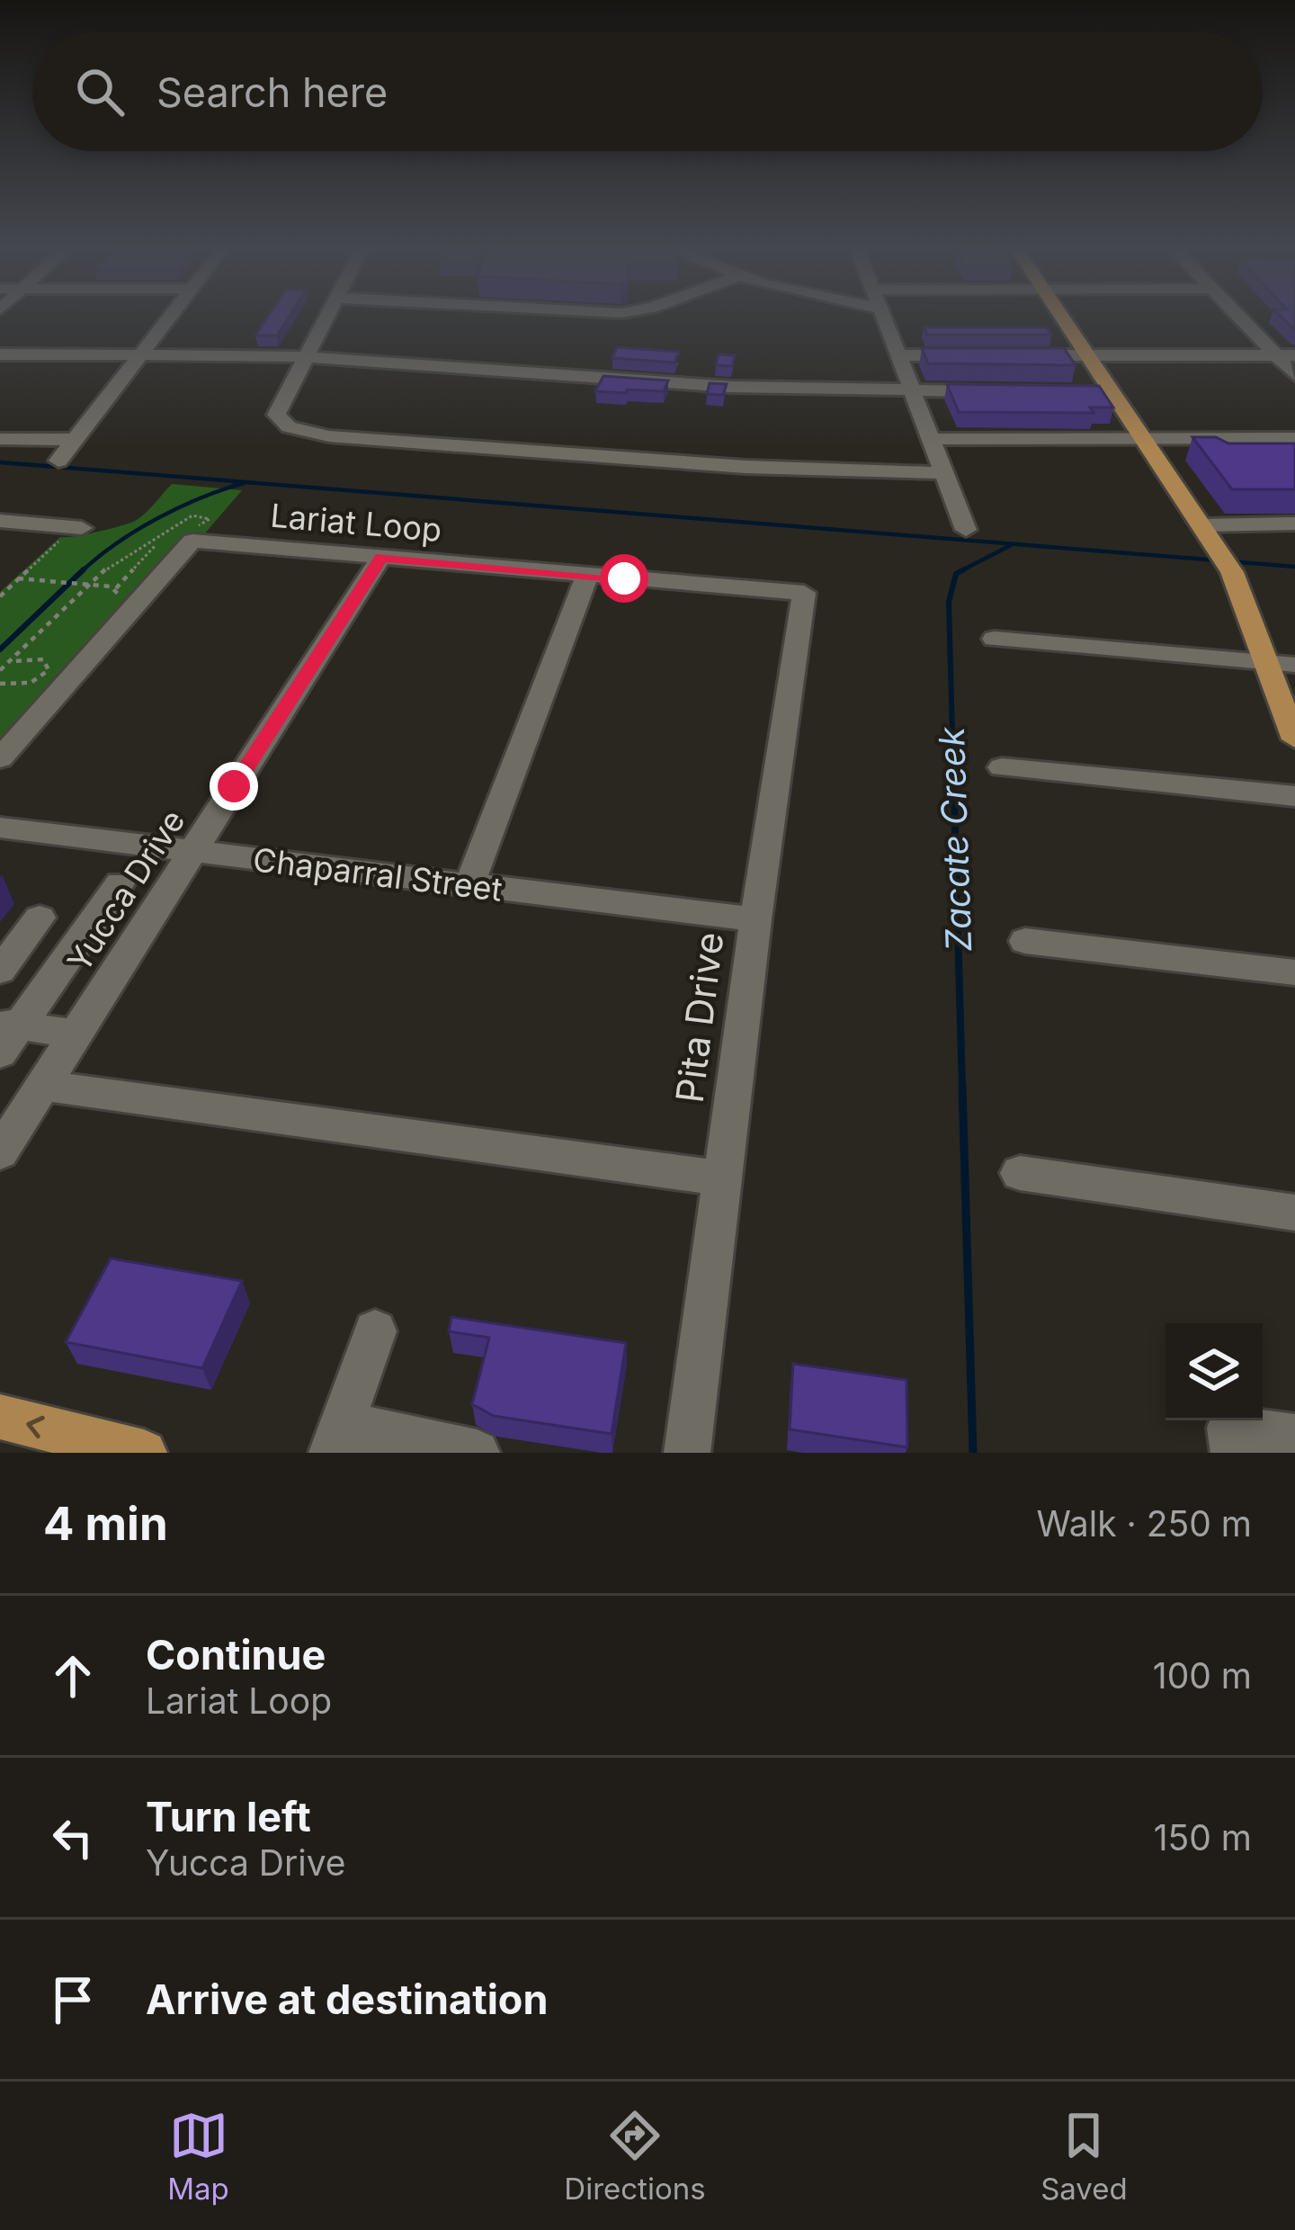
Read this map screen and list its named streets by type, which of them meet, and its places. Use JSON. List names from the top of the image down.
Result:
{
  "streets": {
    "street": [
      "Lariat Loop",
      "Chaparral Street",
      "Yucca Drive",
      "Pita Drive"
    ]
  },
  "crossings": [
    ["Lariat Loop", "Yucca Drive"],
    ["Lariat Loop", "Pita Drive"],
    ["Chaparral Street", "Yucca Drive"],
    ["Chaparral Street", "Pita Drive"]
  ],
  "water": ["Zacate Creek"],
  "page": {
    "search": "Search here",
    "heading": ["4 min", "Walk · 250 m"],
    "list": [
      ["Continue", "Lariat Loop", "100 m"],
      ["Turn left", "Yucca Drive", "150 m"],
      "Arrive at destination"
    ],
    "nav": ["Map", "Directions", "Saved"]
  }
}
